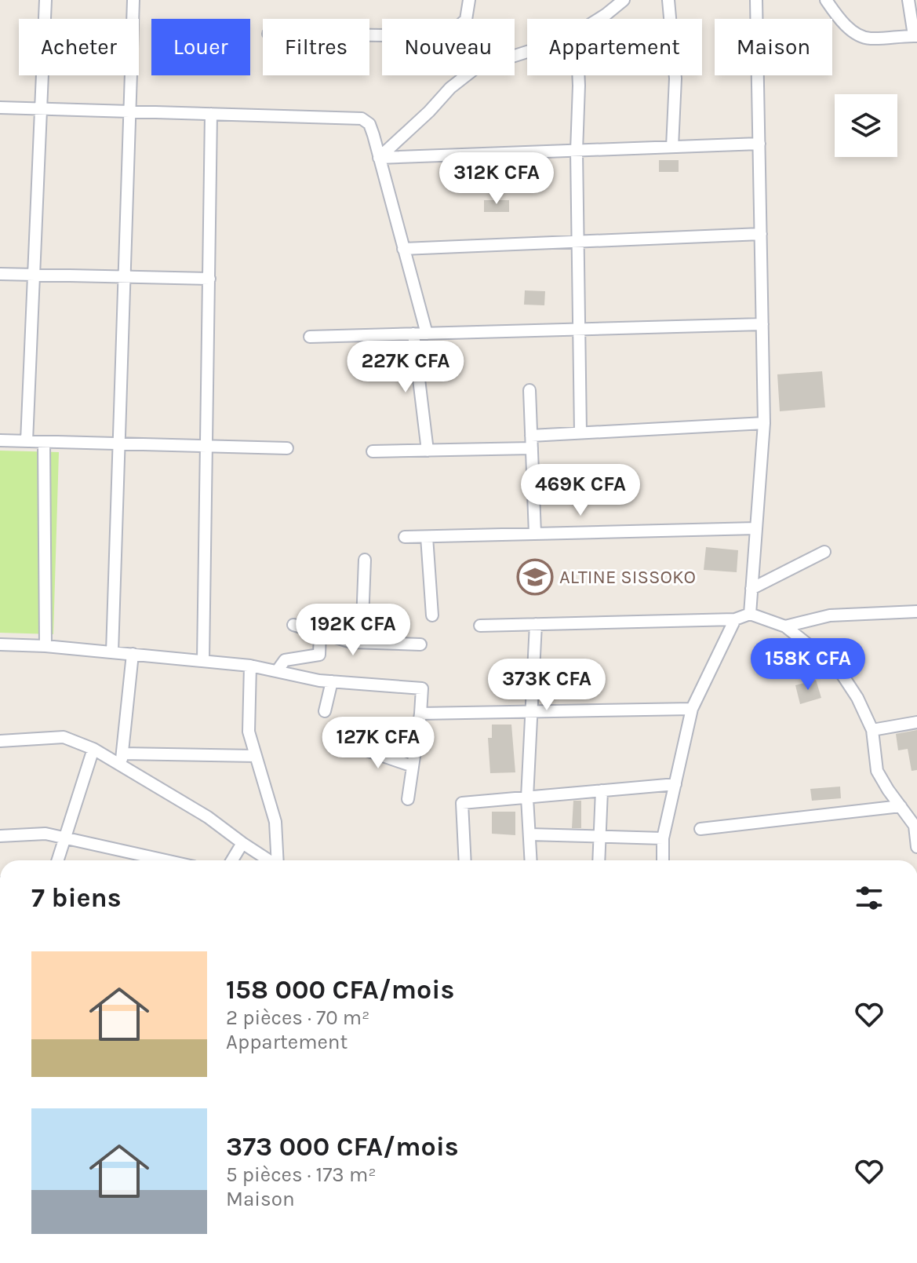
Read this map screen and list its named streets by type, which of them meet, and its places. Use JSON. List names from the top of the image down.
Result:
{
  "places": {
    "school or university": ["ALTINE SISSOKO"]
  },
  "page": {
    "chip": [
      "Acheter",
      "Louer",
      "Filtres",
      "Nouveau",
      "Appartement",
      "Maison"
    ],
    "price": [
      "312K CFA",
      "227K CFA",
      "469K CFA",
      "192K CFA",
      "158K CFA",
      "373K CFA",
      "127K CFA"
    ],
    "heading": "7 biens",
    "list": [
      {
        "name": "158 000 CFA/mois",
        "note": "2 pièces · 70 m² · Appartement"
      },
      {
        "name": "373 000 CFA/mois",
        "note": "5 pièces · 173 m² · Maison"
      }
    ]
  }
}
